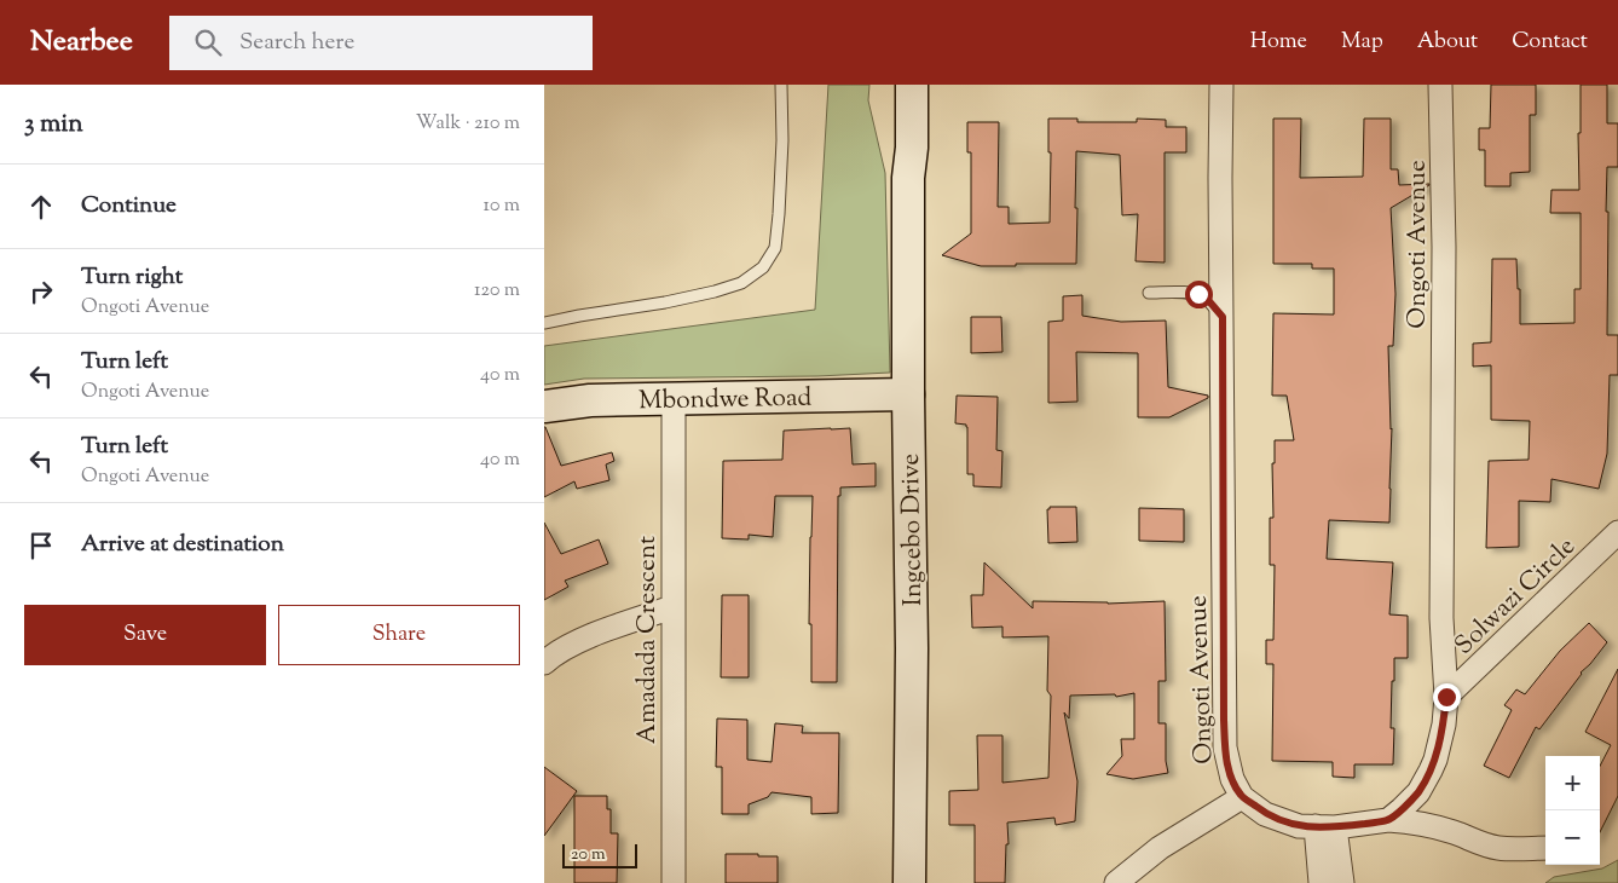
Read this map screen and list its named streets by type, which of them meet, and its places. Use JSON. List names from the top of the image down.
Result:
{
  "streets": {
    "main road": ["Mbondwe Road", "Ingcebo Drive"],
    "street": ["Ongoti Avenue", "Solwazi Circle", "Amadada Crescent"]
  },
  "crossings": [
    ["Ongoti Avenue", "Solwazi Circle"],
    ["Mbondwe Road", "Ingcebo Drive"],
    ["Mbondwe Road", "Amadada Crescent"]
  ],
  "scale_bar": "20 m",
  "page": {
    "header": "Nearbee",
    "search": "Search here",
    "nav": [
      "Home",
      "Map",
      "About",
      "Contact"
    ],
    "heading": ["3 min", "Walk · 210 m"],
    "list": [
      ["Continue", "10 m"],
      ["Turn right", "Ongoti Avenue", "120 m"],
      ["Turn left", "Ongoti Avenue", "40 m"],
      ["Turn left", "Ongoti Avenue", "40 m"],
      "Arrive at destination"
    ],
    "buttons": ["Save", "Share"],
    "map_buttons": ["+", "−"],
    "scale": "20 m"
  }
}
